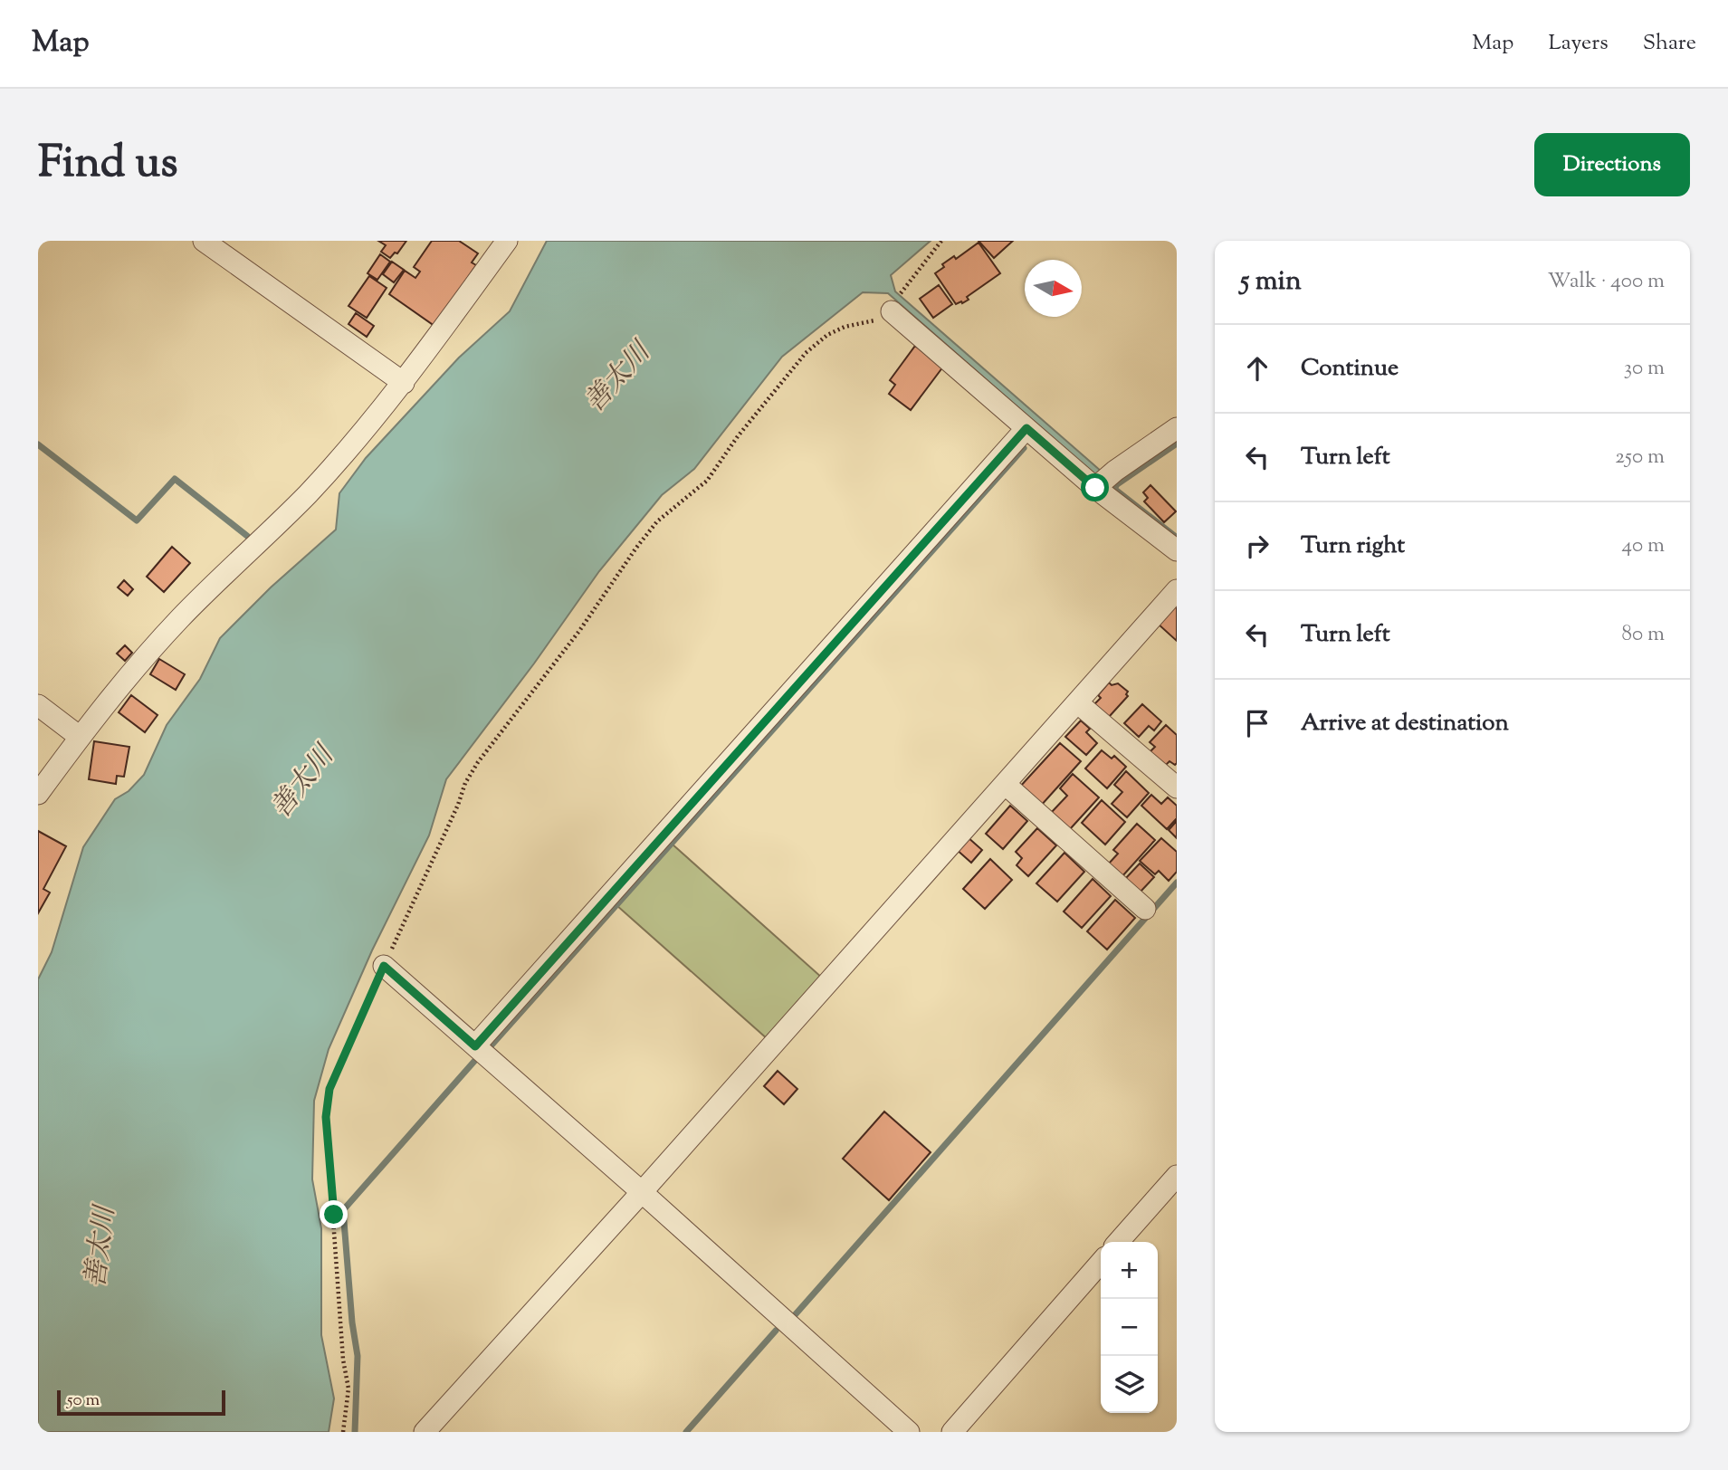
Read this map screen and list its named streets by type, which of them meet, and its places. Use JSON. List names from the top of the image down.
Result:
{
  "water": ["善太川"],
  "scale_bar": "50 m",
  "north": "right",
  "page": {
    "header": "Map",
    "nav": ["Map", "Layers", "Share"],
    "title": "Find us",
    "buttons": "Directions",
    "heading": ["5 min", "Walk · 400 m"],
    "list": [
      ["Continue", "30 m"],
      ["Turn left", "250 m"],
      ["Turn right", "40 m"],
      ["Turn left", "80 m"],
      "Arrive at destination"
    ],
    "map_buttons": ["+", "−"],
    "scale": "50 m"
  }
}
